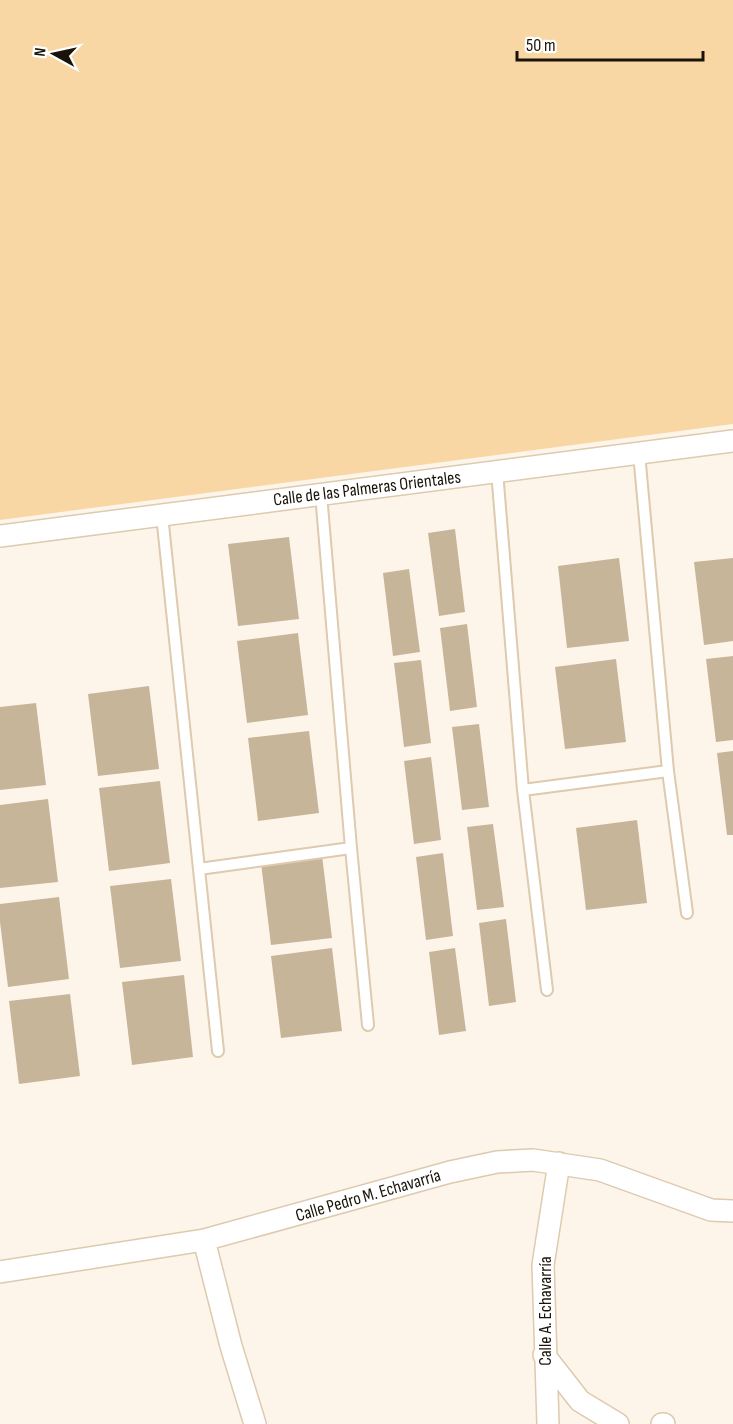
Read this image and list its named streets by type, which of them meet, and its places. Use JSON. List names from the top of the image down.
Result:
{
  "streets": {
    "street": ["Calle de las Palmeras Orientales", "Calle Pedro M. Echavarría", "Calle A. Echavarría"]
  },
  "crossings": [
    ["Calle Pedro M. Echavarría", "Calle A. Echavarría"]
  ],
  "scale_bar": "50 m",
  "north": "left"
}
